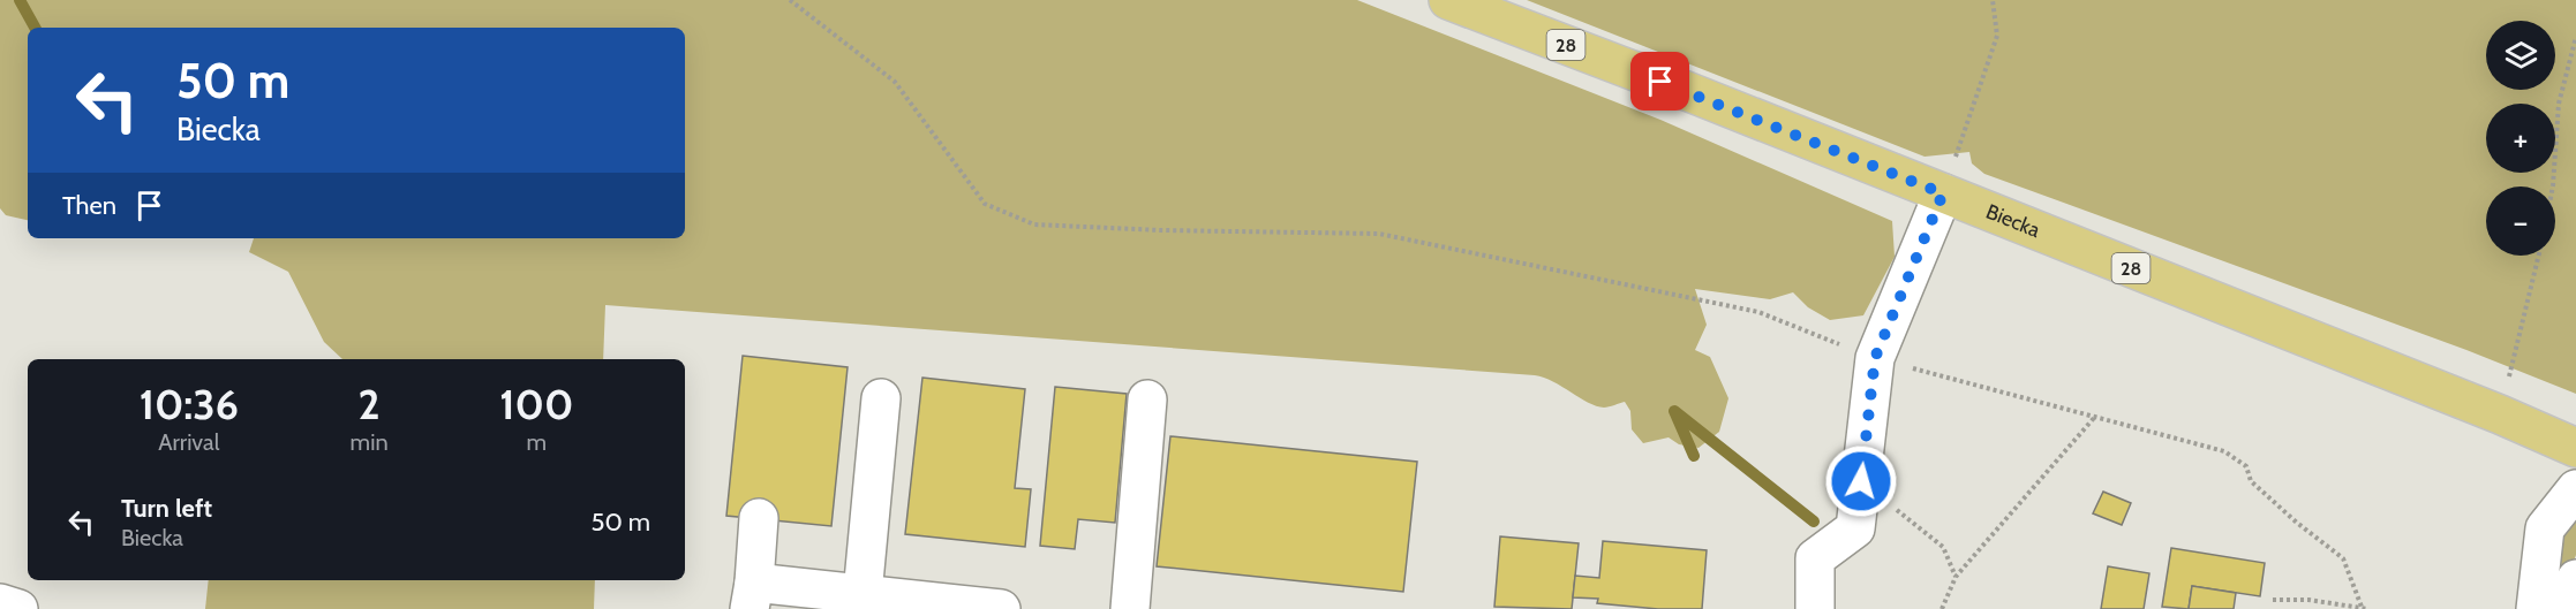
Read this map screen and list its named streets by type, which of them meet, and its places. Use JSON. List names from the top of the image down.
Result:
{
  "streets": {
    "main road": ["28", "Biecka"]
  },
  "page": {
    "map_buttons": ["+", "−"],
    "turn": ["50 m", "Biecka"],
    "then": "Then",
    "eta": [
      "10:36",
      "Arrival",
      "2",
      "min",
      "100",
      "m"
    ],
    "list": [
      {
        "name": "Turn left",
        "note": "Biecka",
        "value": "50 m"
      }
    ]
  }
}
